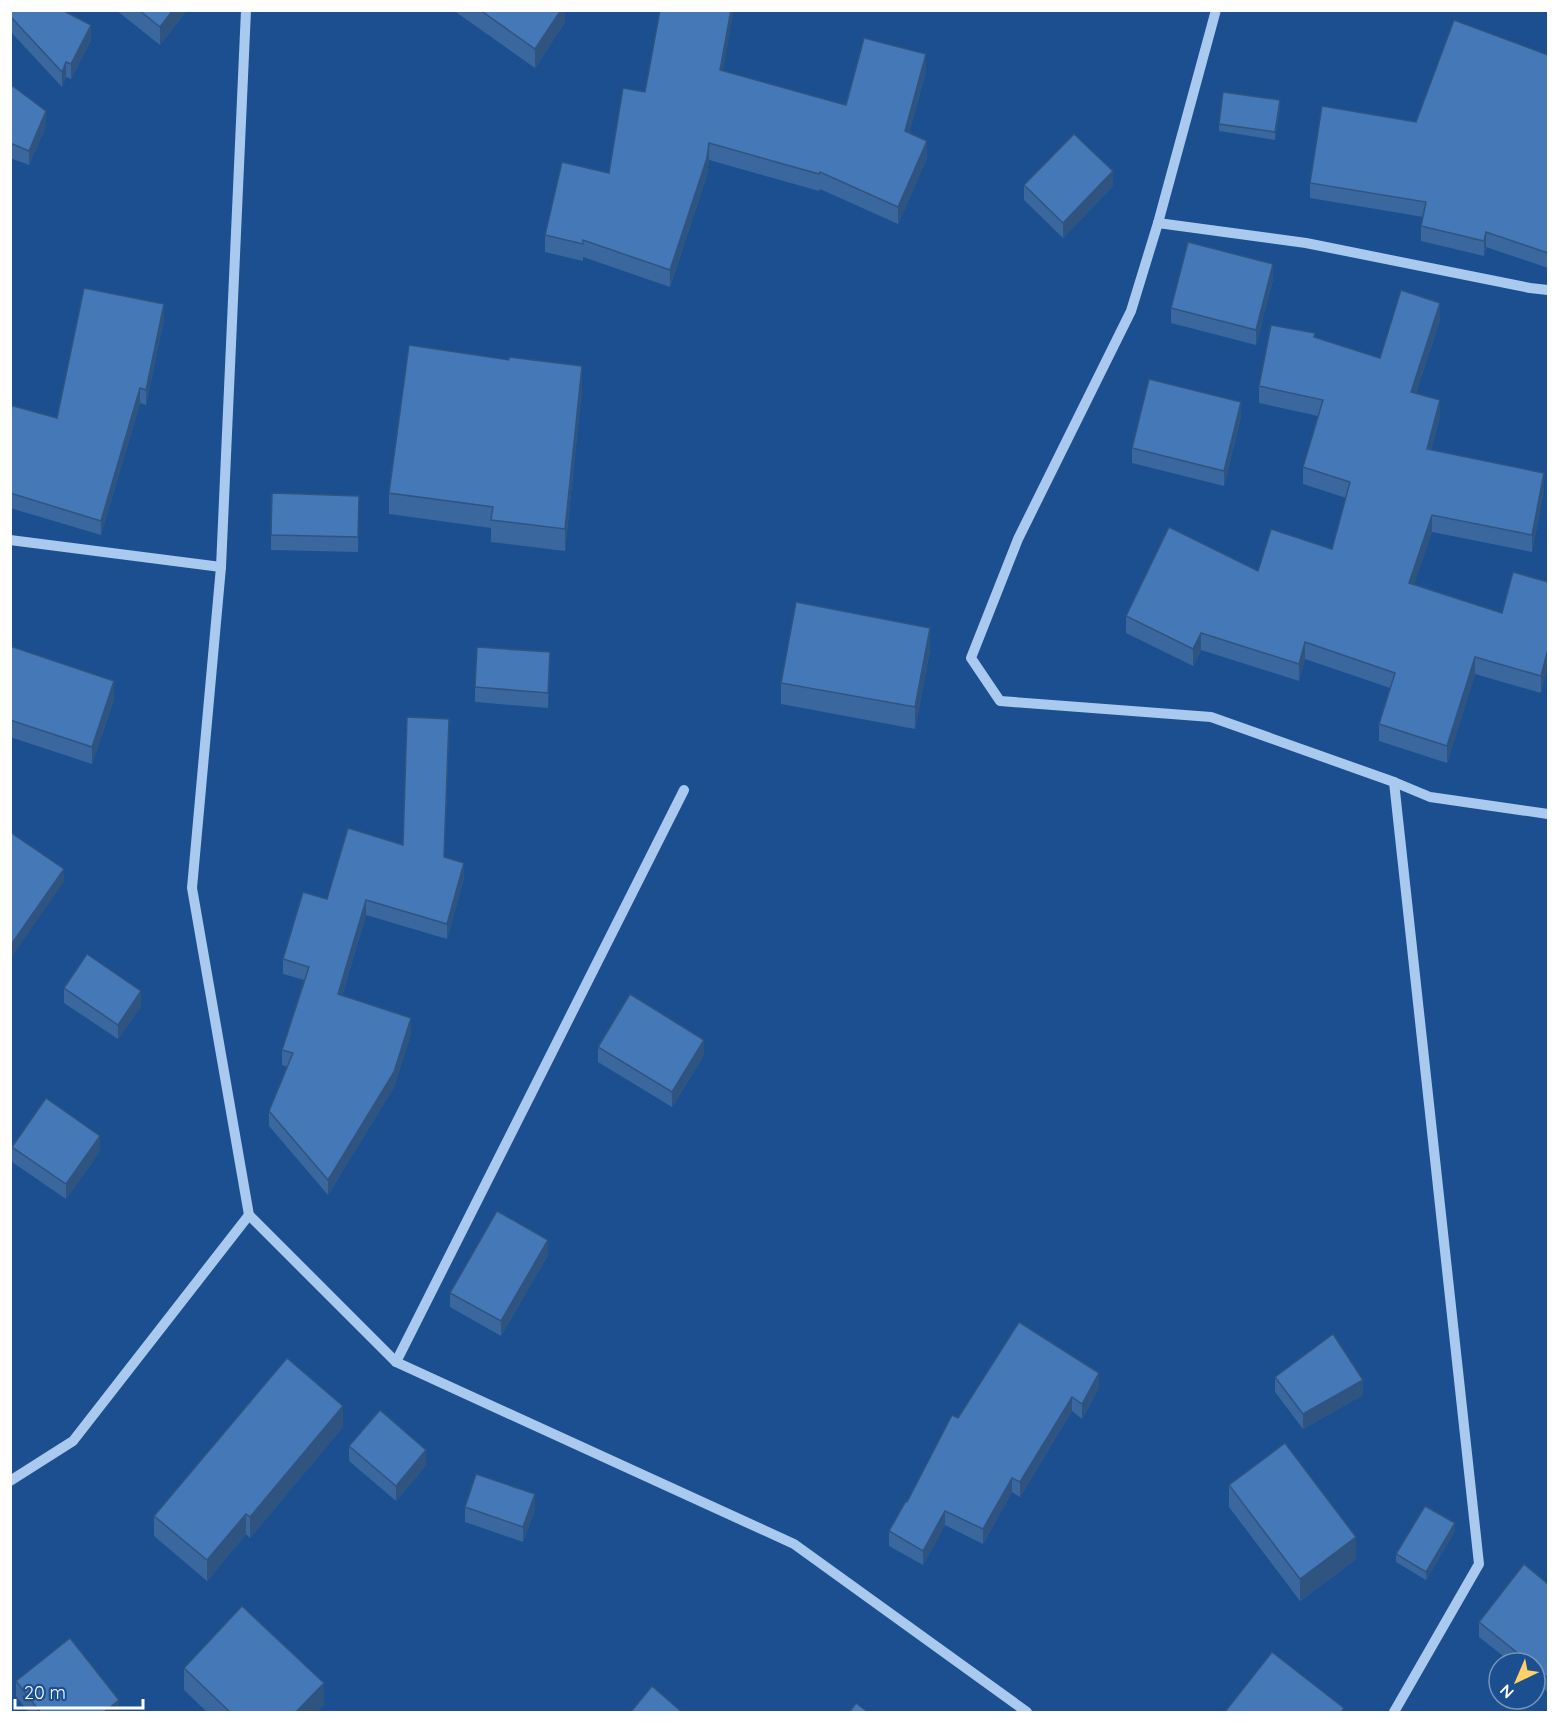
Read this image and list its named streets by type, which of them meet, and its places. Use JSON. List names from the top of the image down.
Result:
{
  "scale_bar": "20 m",
  "north": "bottom left"
}
